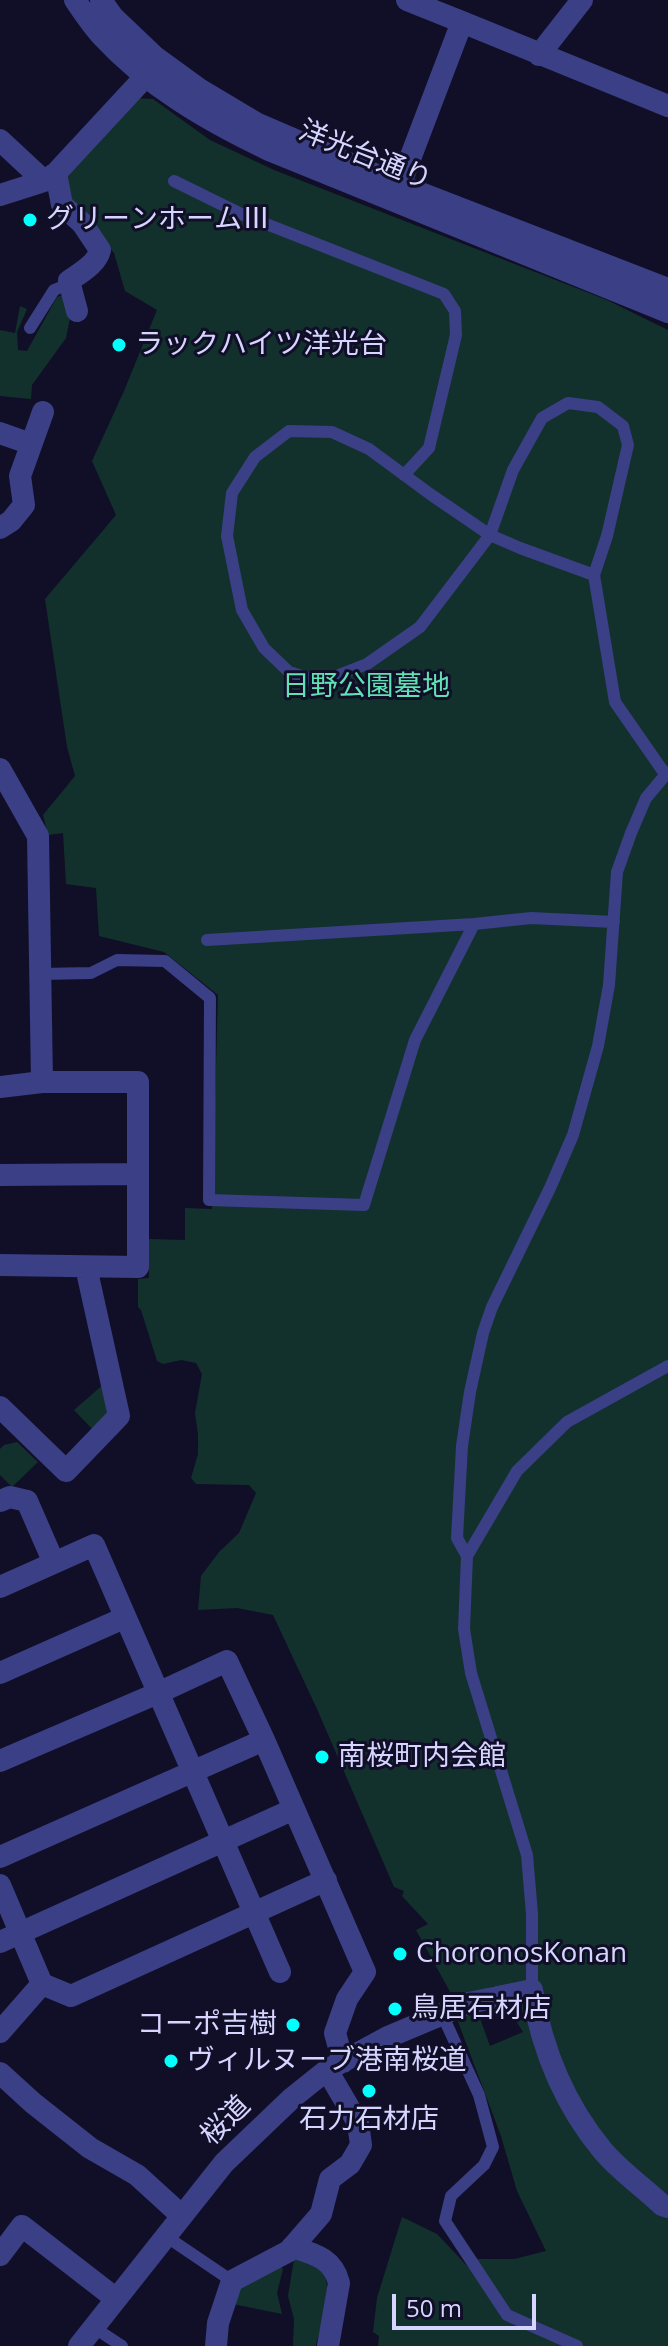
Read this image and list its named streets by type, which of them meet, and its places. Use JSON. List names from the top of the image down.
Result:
{
  "streets": {
    "street": ["洋光台通り", "桜道"]
  },
  "parks": ["日野公園墓地"],
  "places": [
    "グリーンホームⅢ",
    "ラックハイツ洋光台",
    "南桜町内会館",
    "ChoronosKonan",
    "鳥居石材店",
    "コーポ吉樹",
    "ヴィルヌーブ港南桜道",
    "石力石材店"
  ],
  "scale_bar": "50 m"
}
